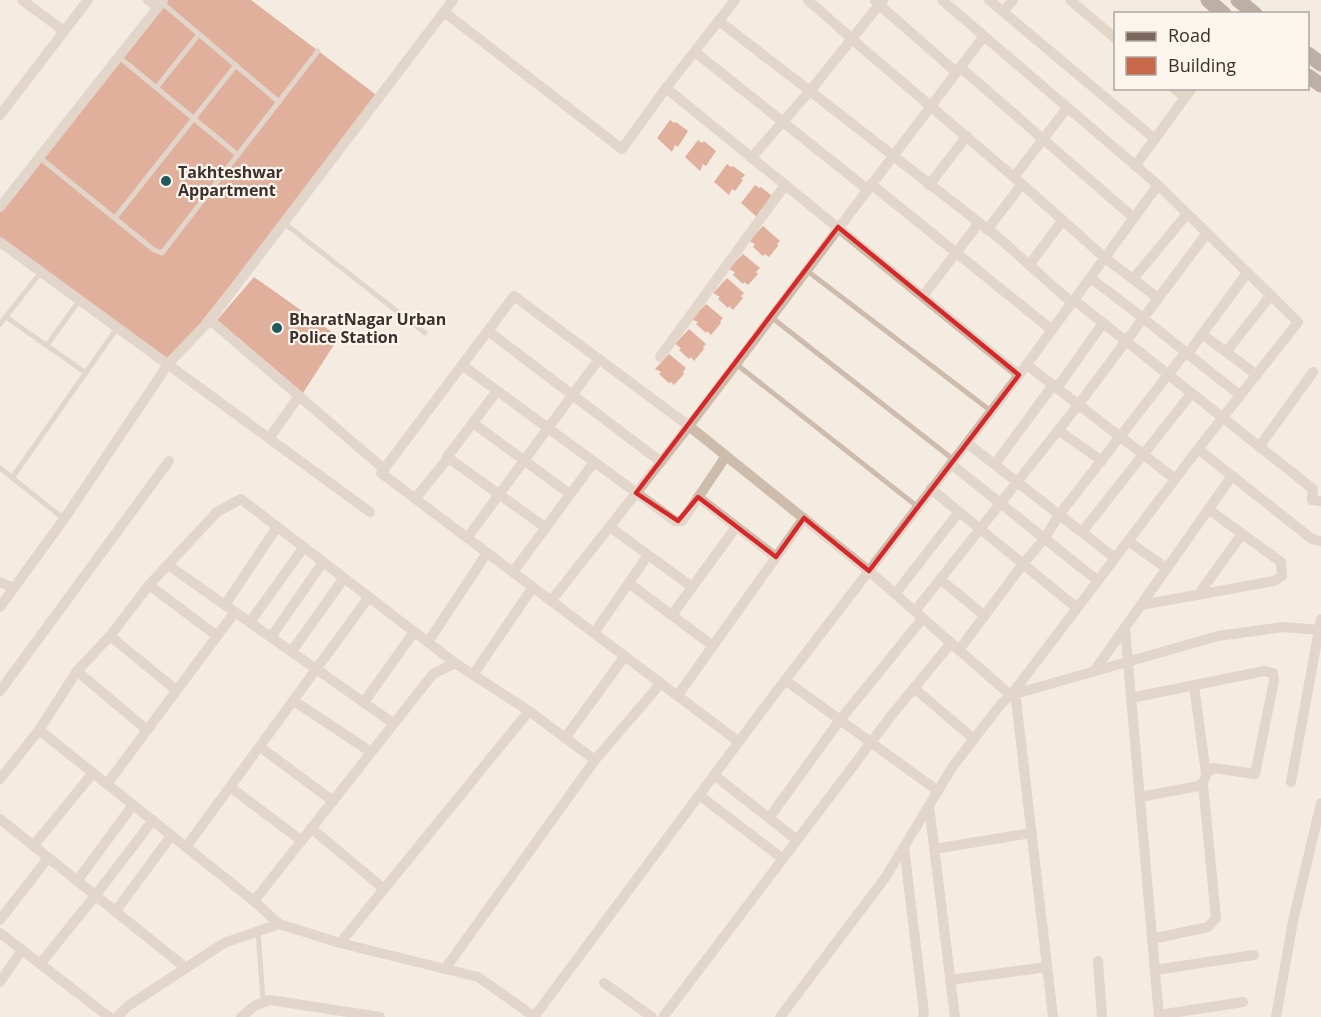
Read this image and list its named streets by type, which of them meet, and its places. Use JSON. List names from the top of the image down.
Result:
{
  "places": ["Takhteshwar Appartment", "BharatNagar Urban Police Station"],
  "legend": ["Road", "Building"]
}
